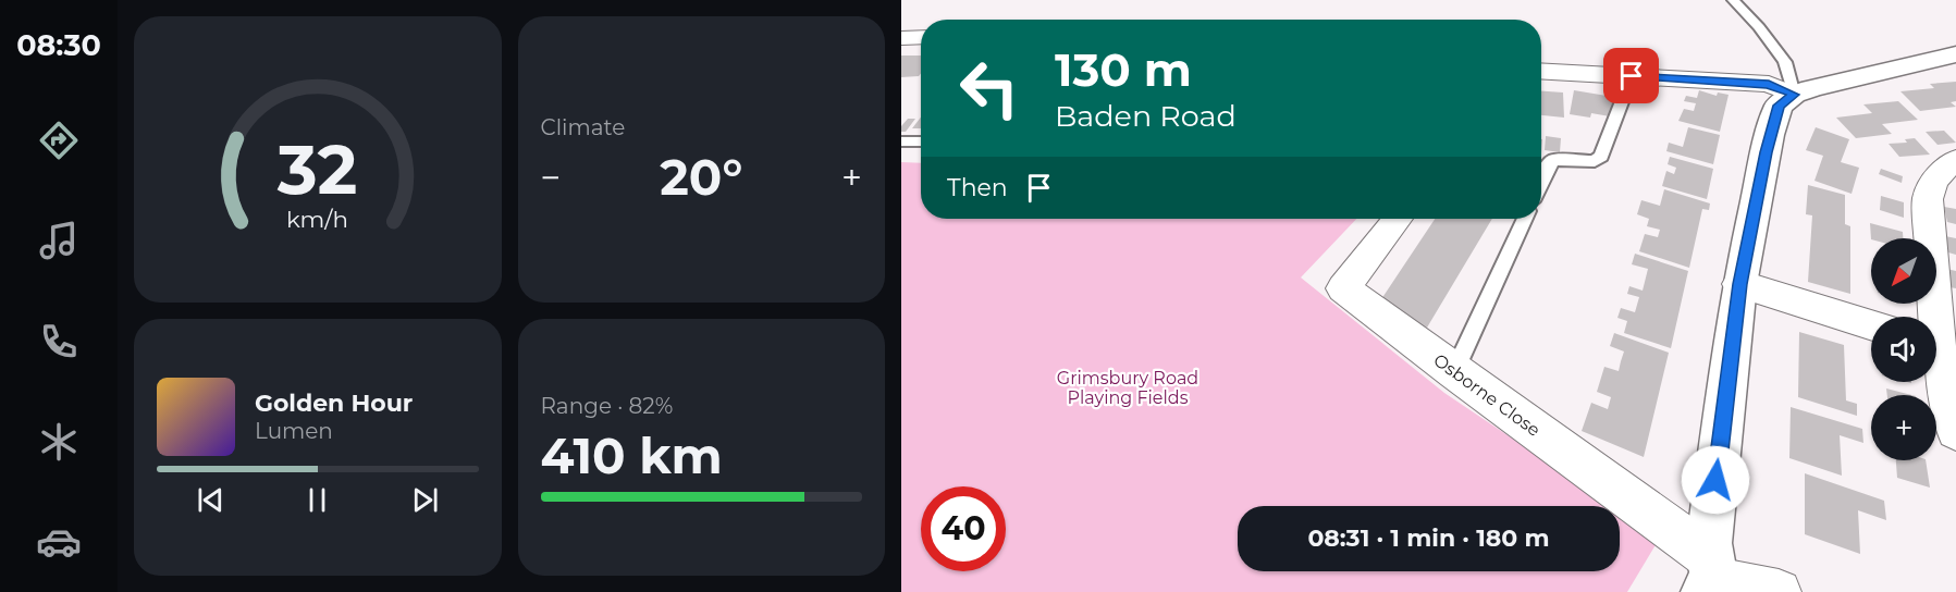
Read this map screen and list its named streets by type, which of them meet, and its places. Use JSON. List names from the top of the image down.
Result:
{
  "streets": {
    "street": ["Osborne Close"]
  },
  "parks": ["Grimsbury Road Playing Fields"],
  "north": "bottom left",
  "page": {
    "tabs": "08:30",
    "tile": [
      "Climate",
      ["Range · 82%", "410 km"]
    ],
    "turn": ["130 m", "Baden Road"],
    "heat": ["−", "20°", "+"],
    "then": "Then",
    "map_buttons": "+",
    "song": ["Golden Hour", "Lumen"],
    "limit": "40",
    "trip": "08:31 · 1 min · 180 m",
    "gauge": ["32", "km/h"]
  }
}
